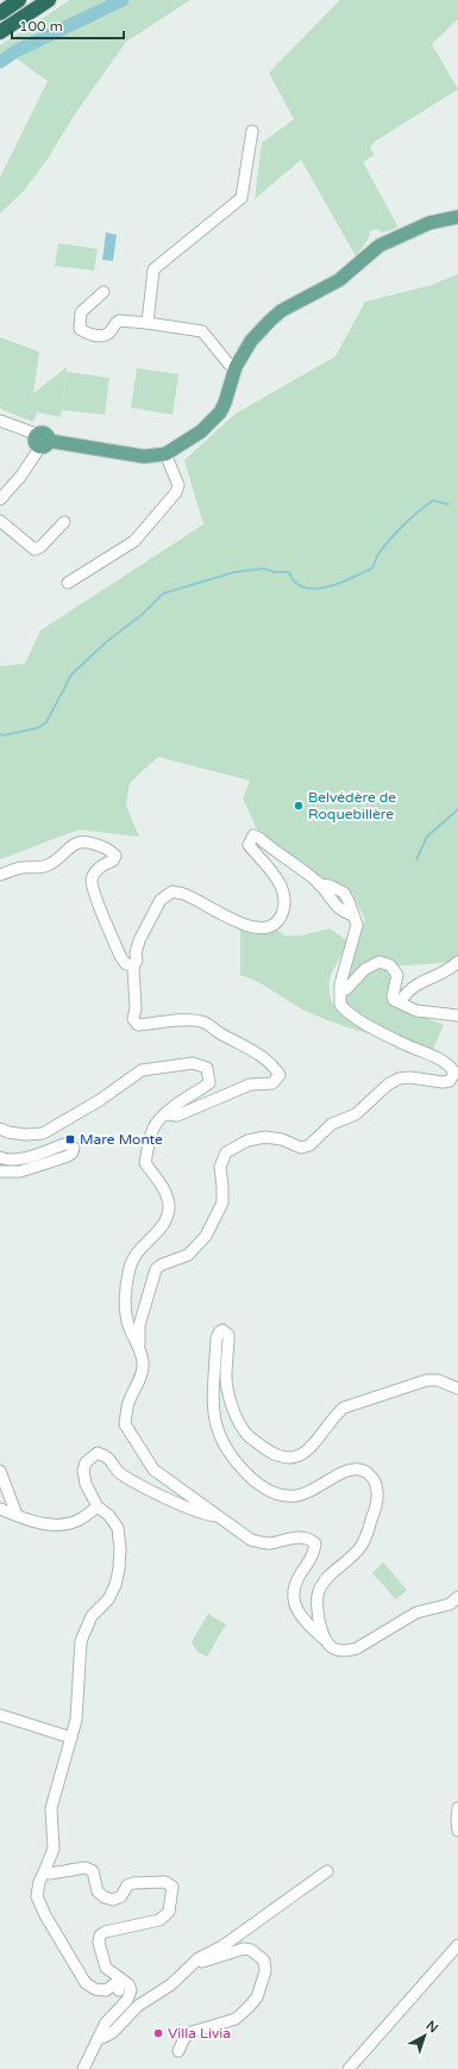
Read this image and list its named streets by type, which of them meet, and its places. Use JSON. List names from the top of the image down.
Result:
{
  "places": {
    "other": ["Belvédère de Roquebillère", "Villa Livia"],
    "transit": ["Mare Monte"]
  },
  "scale_bar": "100 m",
  "north": "top right"
}
